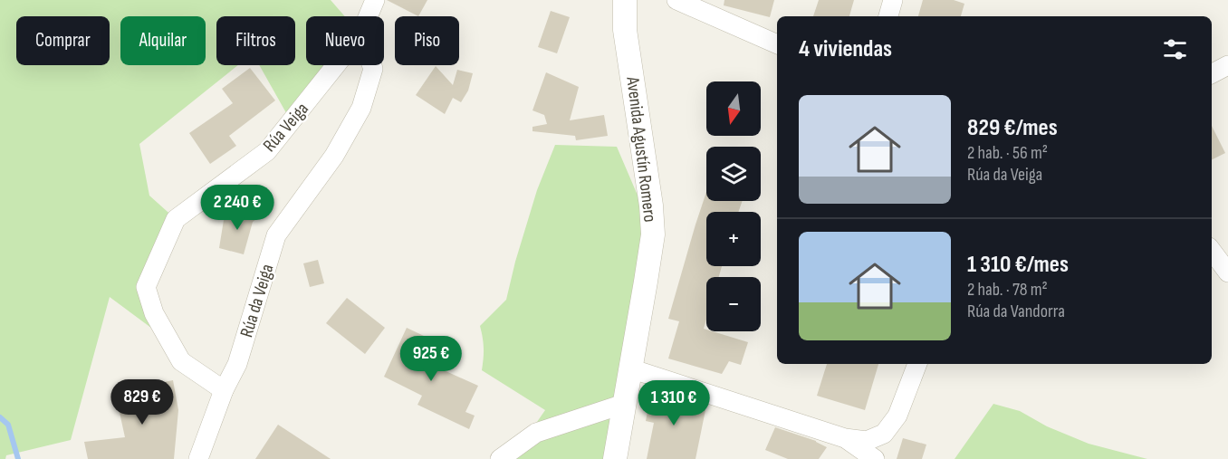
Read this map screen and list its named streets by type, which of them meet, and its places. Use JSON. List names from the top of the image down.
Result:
{
  "streets": {
    "street": ["Rúa Veiga", "Avenida Agustín Romero", "Rúa da Veiga"]
  },
  "crossings": [
    ["Rúa Veiga", "Rúa da Veiga"]
  ],
  "north": "bottom",
  "page": {
    "chip": [
      "Comprar",
      "Alquilar",
      "Filtros",
      "Nuevo",
      "Piso"
    ],
    "heading": "4 viviendas",
    "map_buttons": ["+", "−"],
    "list": [
      {
        "name": "829 €/mes",
        "note": "2 hab. · 56 m² · Rúa da Veiga"
      },
      {
        "name": "1 310 €/mes",
        "note": "2 hab. · 78 m² · Rúa da Vandorra"
      }
    ],
    "price": [
      "2 240 €",
      "925 €",
      "829 €",
      "1 310 €"
    ]
  }
}
